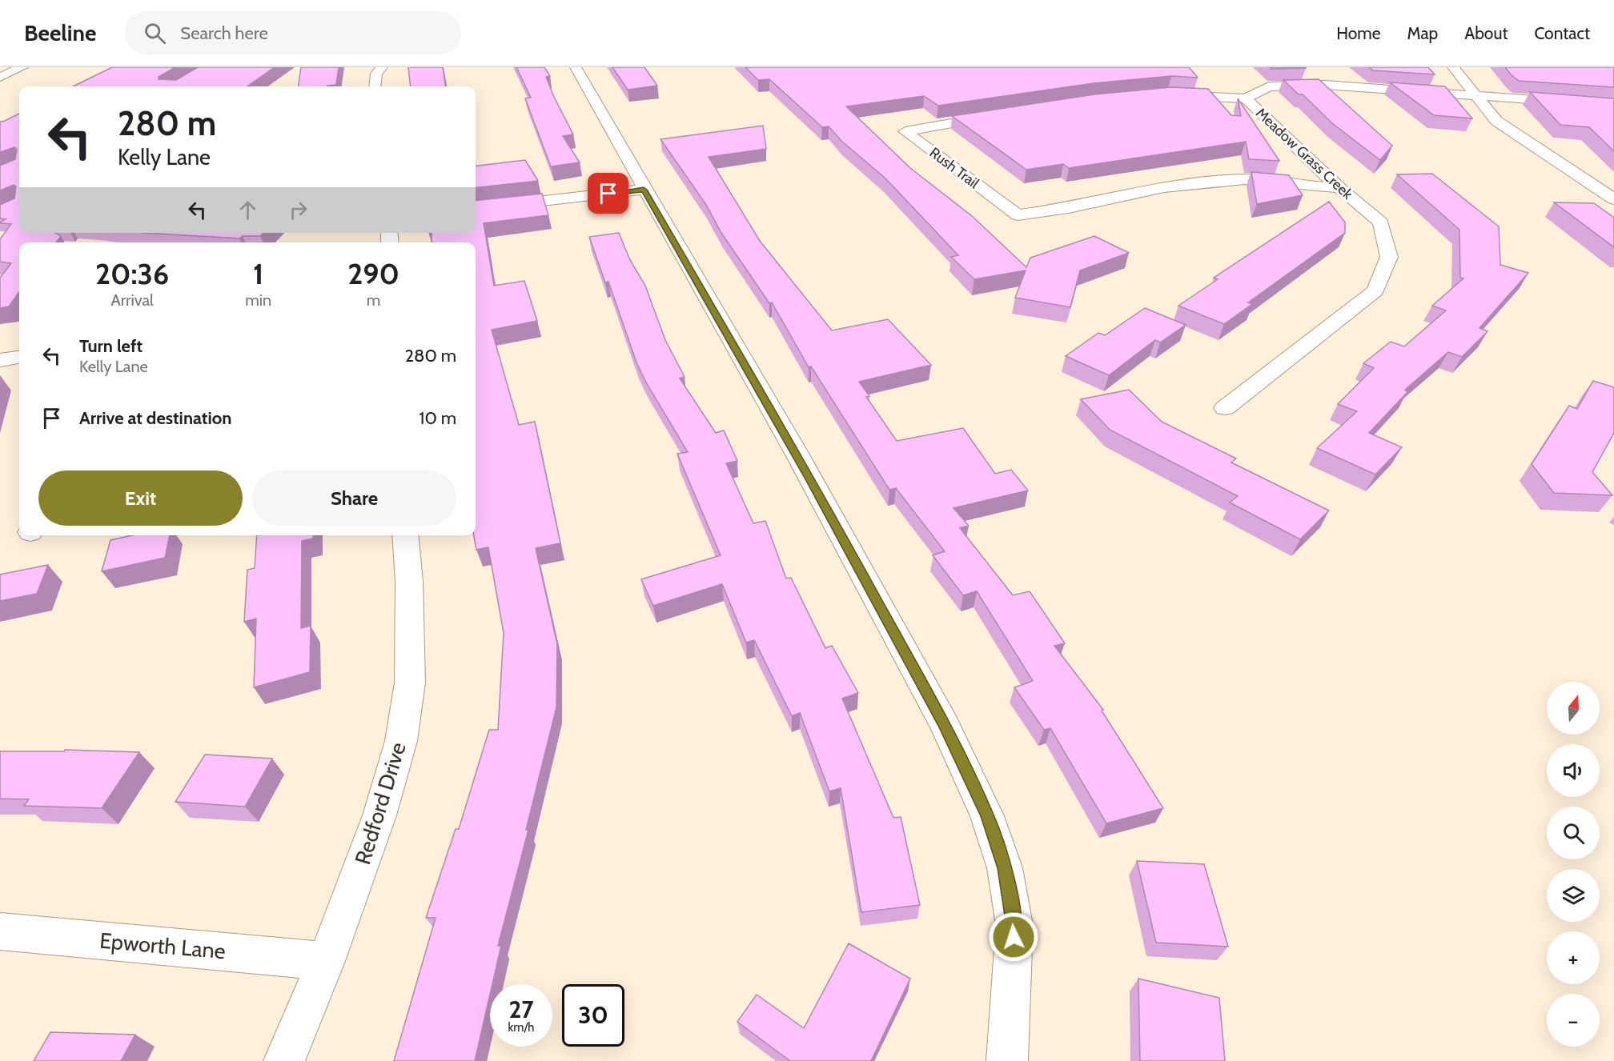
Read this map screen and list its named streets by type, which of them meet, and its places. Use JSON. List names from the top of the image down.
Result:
{
  "streets": {
    "street": [
      "Meadow Grass Creek",
      "Rush Trail",
      "Redford Drive",
      "Epworth Lane"
    ]
  },
  "crossings": [
    ["Meadow Grass Creek", "Rush Trail"],
    ["Redford Drive", "Epworth Lane"]
  ],
  "north": "top",
  "page": {
    "header": "Beeline",
    "search": "Search here",
    "nav": [
      "Home",
      "Map",
      "About",
      "Contact"
    ],
    "turn": ["280 m", "Kelly Lane"],
    "eta": [
      "20:36",
      "Arrival",
      "1",
      "min",
      "290",
      "m"
    ],
    "list": [
      {
        "name": "Turn left",
        "note": "Kelly Lane",
        "value": "280 m"
      },
      {
        "name": "Arrive at destination",
        "value": "10 m"
      }
    ],
    "buttons": ["Exit", "Share"],
    "map_buttons": ["+", "−"],
    "speed": "27 km/h",
    "limit": "30"
  }
}
